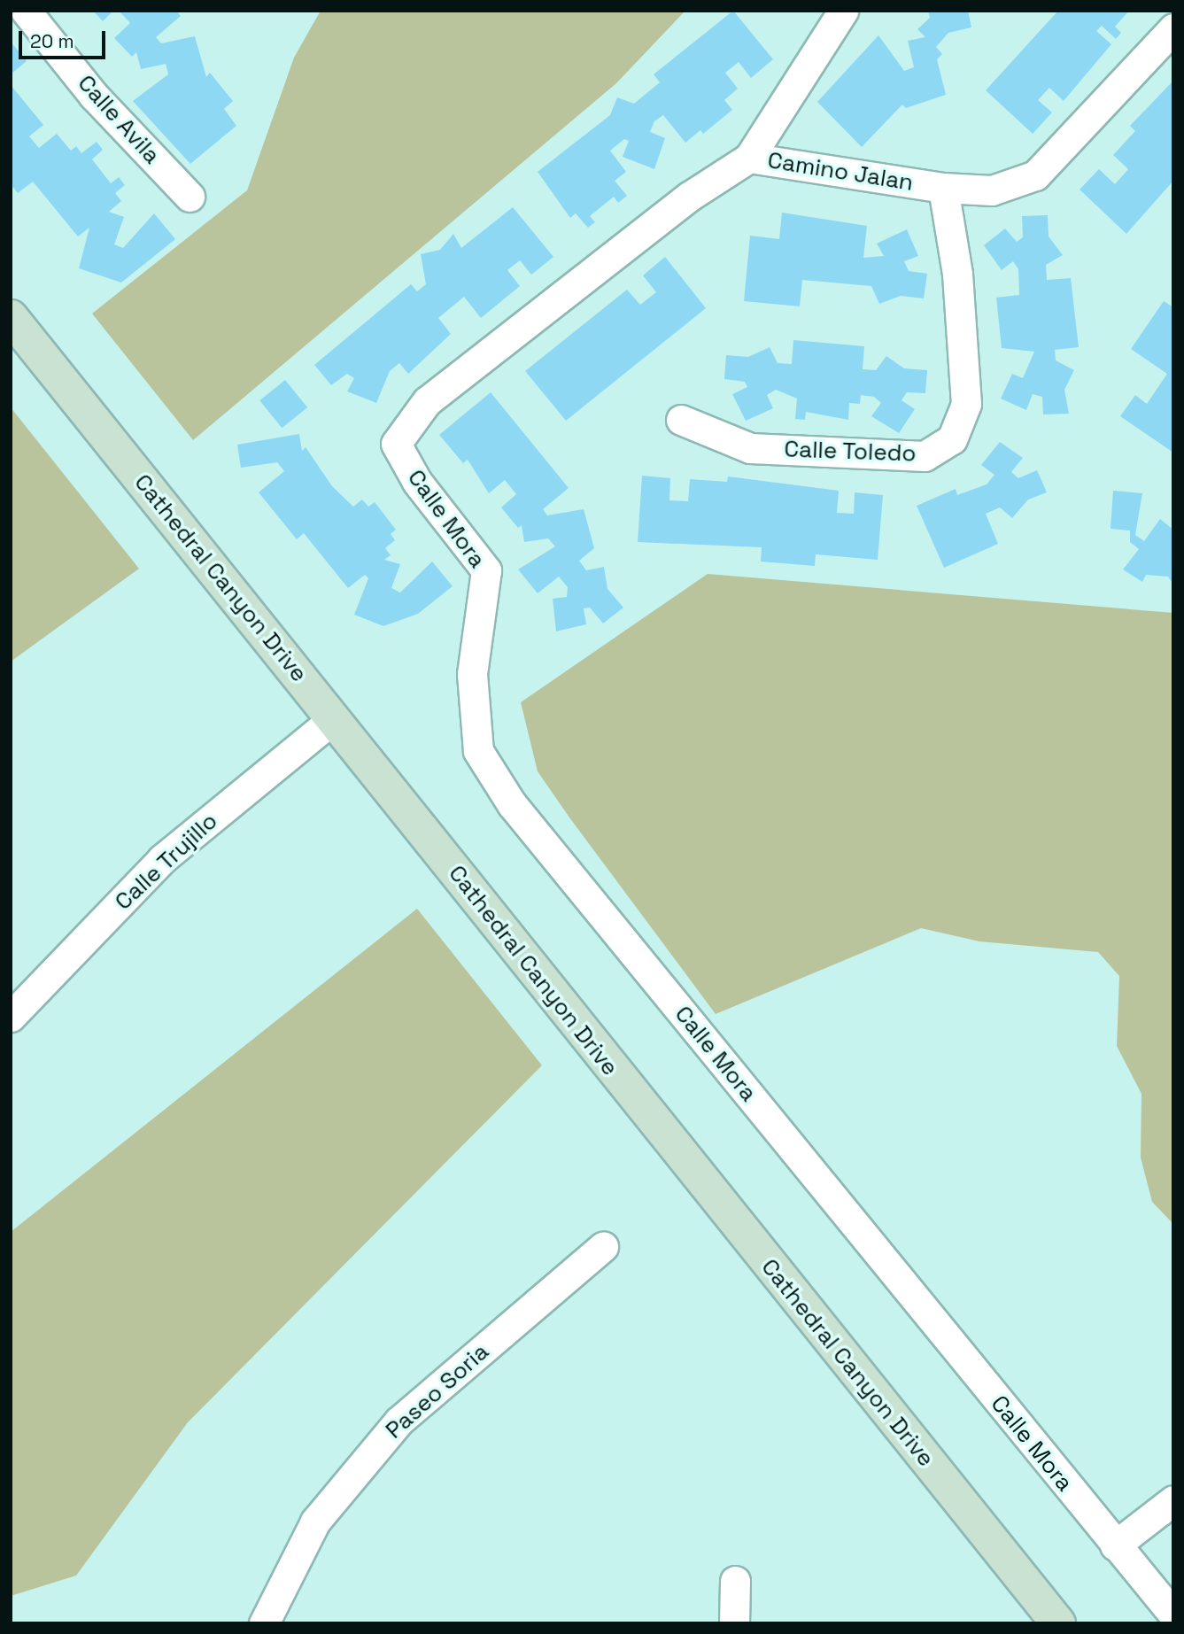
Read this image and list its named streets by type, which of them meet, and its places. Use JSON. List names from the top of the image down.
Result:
{
  "streets": {
    "street": [
      "Calle Avila",
      "Camino Jalan",
      "Calle Toledo",
      "Calle Mora",
      "Cathedral Canyon Drive",
      "Calle Trujillo",
      "Paseo Soria"
    ]
  },
  "crossings": [
    ["Camino Jalan", "Calle Toledo"],
    ["Camino Jalan", "Calle Mora"],
    ["Cathedral Canyon Drive", "Calle Trujillo"]
  ],
  "scale_bar": "20 m"
}
